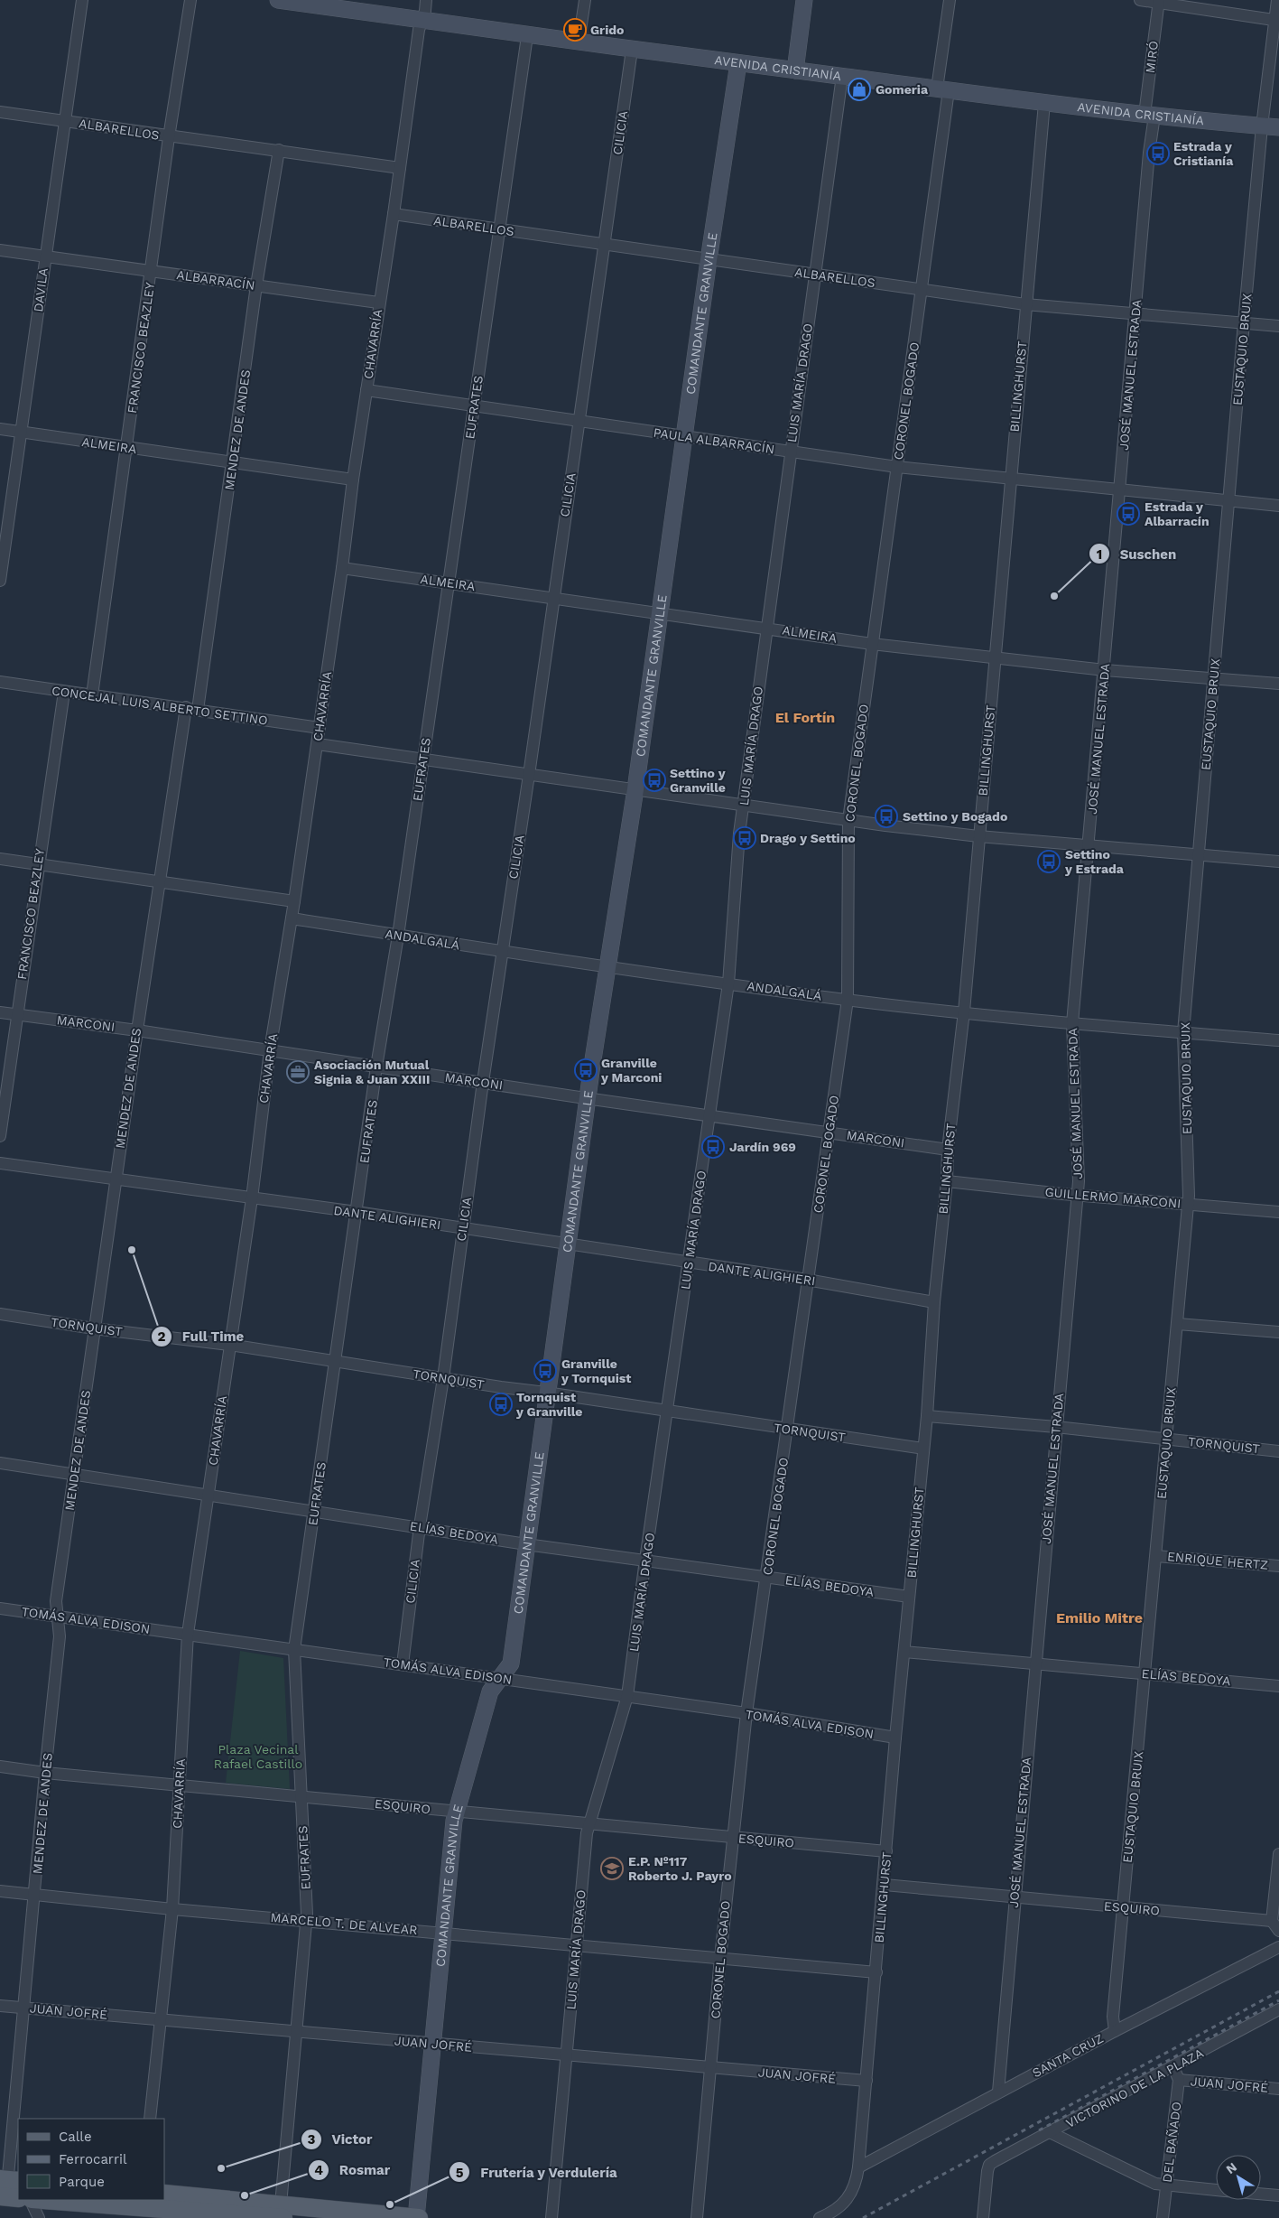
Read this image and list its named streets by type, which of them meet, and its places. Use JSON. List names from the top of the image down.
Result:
{
  "streets": {
    "street": [
      "MIRÓ",
      "AVENIDA CRISTIANÍA",
      "ALBARELLOS",
      "CILICIA",
      "ALBARRACÍN",
      "DAVILA",
      "COMANDANTE GRANVILLE",
      "CHAVARRÍA",
      "FRANCISCO BEAZLEY",
      "EUSTAQUIO BRUIX",
      "JOSÉ MANUEL ESTRADA",
      "LUIS MARÍA DRAGO",
      "BILLINGHURST",
      "CORONEL BOGADO",
      "EUFRATES",
      "MENDEZ DE ANDES",
      "PAULA ALBARRACÍN",
      "ALMEIRA",
      "CONCEJAL LUIS ALBERTO SETTINO",
      "ANDALGALÁ",
      "MARCONI",
      "GUILLERMO MARCONI",
      "DANTE ALIGHIERI",
      "TORNQUIST",
      "ELÍAS BEDOYA",
      "ENRIQUE HERTZ",
      "TOMÁS ALVA EDISON",
      "ESQUIRO",
      "MARCELO T. DE ALVEAR",
      "JUAN JOFRÉ",
      "SANTA CRUZ",
      "VICTORINO DE LA PLAZA",
      "DEL BAÑADO"
    ]
  },
  "crossings": [
    ["MIRÓ", "AVENIDA CRISTIANÍA"],
    ["MIRÓ", "JOSÉ MANUEL ESTRADA"],
    ["AVENIDA CRISTIANÍA", "CILICIA"],
    ["AVENIDA CRISTIANÍA", "COMANDANTE GRANVILLE"],
    ["AVENIDA CRISTIANÍA", "CHAVARRÍA"],
    ["AVENIDA CRISTIANÍA", "EUSTAQUIO BRUIX"],
    ["AVENIDA CRISTIANÍA", "JOSÉ MANUEL ESTRADA"],
    ["AVENIDA CRISTIANÍA", "LUIS MARÍA DRAGO"],
    ["AVENIDA CRISTIANÍA", "BILLINGHURST"],
    ["AVENIDA CRISTIANÍA", "CORONEL BOGADO"],
    ["AVENIDA CRISTIANÍA", "EUFRATES"],
    ["ALBARELLOS", "CILICIA"],
    ["ALBARELLOS", "DAVILA"],
    ["ALBARELLOS", "COMANDANTE GRANVILLE"],
    ["ALBARELLOS", "CHAVARRÍA"],
    ["ALBARELLOS", "FRANCISCO BEAZLEY"],
    ["ALBARELLOS", "EUSTAQUIO BRUIX"],
    ["ALBARELLOS", "JOSÉ MANUEL ESTRADA"],
    ["ALBARELLOS", "LUIS MARÍA DRAGO"],
    ["ALBARELLOS", "BILLINGHURST"],
    ["ALBARELLOS", "CORONEL BOGADO"],
    ["ALBARELLOS", "EUFRATES"],
    ["ALBARELLOS", "MENDEZ DE ANDES"],
    ["CILICIA", "PAULA ALBARRACÍN"],
    ["CILICIA", "ALMEIRA"],
    ["CILICIA", "ANDALGALÁ"],
    ["CILICIA", "MARCONI"],
    ["CILICIA", "DANTE ALIGHIERI"],
    ["CILICIA", "TORNQUIST"],
    ["CILICIA", "ELÍAS BEDOYA"],
    ["CILICIA", "TOMÁS ALVA EDISON"],
    ["ALBARRACÍN", "DAVILA"],
    ["ALBARRACÍN", "CHAVARRÍA"],
    ["ALBARRACÍN", "FRANCISCO BEAZLEY"],
    ["ALBARRACÍN", "MENDEZ DE ANDES"],
    ["DAVILA", "ALMEIRA"],
    ["COMANDANTE GRANVILLE", "PAULA ALBARRACÍN"],
    ["COMANDANTE GRANVILLE", "ALMEIRA"],
    ["COMANDANTE GRANVILLE", "ANDALGALÁ"],
    ["COMANDANTE GRANVILLE", "MARCONI"],
    ["COMANDANTE GRANVILLE", "DANTE ALIGHIERI"],
    ["COMANDANTE GRANVILLE", "TORNQUIST"],
    ["COMANDANTE GRANVILLE", "ELÍAS BEDOYA"],
    ["COMANDANTE GRANVILLE", "TOMÁS ALVA EDISON"],
    ["COMANDANTE GRANVILLE", "ESQUIRO"],
    ["COMANDANTE GRANVILLE", "MARCELO T. DE ALVEAR"],
    ["COMANDANTE GRANVILLE", "JUAN JOFRÉ"],
    ["CHAVARRÍA", "PAULA ALBARRACÍN"],
    ["CHAVARRÍA", "ALMEIRA"],
    ["CHAVARRÍA", "CONCEJAL LUIS ALBERTO SETTINO"],
    ["CHAVARRÍA", "ANDALGALÁ"],
    ["CHAVARRÍA", "MARCONI"],
    ["CHAVARRÍA", "DANTE ALIGHIERI"],
    ["CHAVARRÍA", "TORNQUIST"],
    ["CHAVARRÍA", "ELÍAS BEDOYA"],
    ["CHAVARRÍA", "TOMÁS ALVA EDISON"],
    ["CHAVARRÍA", "ESQUIRO"],
    ["CHAVARRÍA", "MARCELO T. DE ALVEAR"],
    ["CHAVARRÍA", "JUAN JOFRÉ"],
    ["FRANCISCO BEAZLEY", "ALMEIRA"],
    ["FRANCISCO BEAZLEY", "CONCEJAL LUIS ALBERTO SETTINO"],
    ["FRANCISCO BEAZLEY", "MARCONI"],
    ["EUSTAQUIO BRUIX", "PAULA ALBARRACÍN"],
    ["EUSTAQUIO BRUIX", "ALMEIRA"],
    ["EUSTAQUIO BRUIX", "ANDALGALÁ"],
    ["EUSTAQUIO BRUIX", "GUILLERMO MARCONI"],
    ["EUSTAQUIO BRUIX", "TORNQUIST"],
    ["EUSTAQUIO BRUIX", "ELÍAS BEDOYA"],
    ["EUSTAQUIO BRUIX", "ENRIQUE HERTZ"],
    ["EUSTAQUIO BRUIX", "ESQUIRO"],
    ["EUSTAQUIO BRUIX", "SANTA CRUZ"],
    ["JOSÉ MANUEL ESTRADA", "PAULA ALBARRACÍN"],
    ["JOSÉ MANUEL ESTRADA", "ALMEIRA"],
    ["JOSÉ MANUEL ESTRADA", "ANDALGALÁ"],
    ["JOSÉ MANUEL ESTRADA", "GUILLERMO MARCONI"],
    ["JOSÉ MANUEL ESTRADA", "TORNQUIST"],
    ["JOSÉ MANUEL ESTRADA", "ELÍAS BEDOYA"],
    ["JOSÉ MANUEL ESTRADA", "ESQUIRO"],
    ["JOSÉ MANUEL ESTRADA", "SANTA CRUZ"],
    ["LUIS MARÍA DRAGO", "PAULA ALBARRACÍN"],
    ["LUIS MARÍA DRAGO", "ALMEIRA"],
    ["LUIS MARÍA DRAGO", "ANDALGALÁ"],
    ["LUIS MARÍA DRAGO", "MARCONI"],
    ["LUIS MARÍA DRAGO", "DANTE ALIGHIERI"],
    ["LUIS MARÍA DRAGO", "TORNQUIST"],
    ["LUIS MARÍA DRAGO", "ELÍAS BEDOYA"],
    ["LUIS MARÍA DRAGO", "TOMÁS ALVA EDISON"],
    ["LUIS MARÍA DRAGO", "ESQUIRO"],
    ["LUIS MARÍA DRAGO", "MARCELO T. DE ALVEAR"],
    ["LUIS MARÍA DRAGO", "JUAN JOFRÉ"],
    ["BILLINGHURST", "PAULA ALBARRACÍN"],
    ["BILLINGHURST", "ALMEIRA"],
    ["BILLINGHURST", "ANDALGALÁ"],
    ["BILLINGHURST", "MARCONI"],
    ["BILLINGHURST", "GUILLERMO MARCONI"],
    ["BILLINGHURST", "DANTE ALIGHIERI"],
    ["BILLINGHURST", "TORNQUIST"],
    ["BILLINGHURST", "ELÍAS BEDOYA"],
    ["BILLINGHURST", "TOMÁS ALVA EDISON"],
    ["BILLINGHURST", "ESQUIRO"],
    ["BILLINGHURST", "MARCELO T. DE ALVEAR"],
    ["BILLINGHURST", "JUAN JOFRÉ"],
    ["BILLINGHURST", "SANTA CRUZ"],
    ["CORONEL BOGADO", "PAULA ALBARRACÍN"],
    ["CORONEL BOGADO", "ALMEIRA"],
    ["CORONEL BOGADO", "ANDALGALÁ"],
    ["CORONEL BOGADO", "MARCONI"],
    ["CORONEL BOGADO", "DANTE ALIGHIERI"],
    ["CORONEL BOGADO", "TORNQUIST"],
    ["CORONEL BOGADO", "ELÍAS BEDOYA"],
    ["CORONEL BOGADO", "TOMÁS ALVA EDISON"],
    ["CORONEL BOGADO", "ESQUIRO"],
    ["CORONEL BOGADO", "MARCELO T. DE ALVEAR"],
    ["CORONEL BOGADO", "JUAN JOFRÉ"],
    ["EUFRATES", "PAULA ALBARRACÍN"],
    ["EUFRATES", "ALMEIRA"],
    ["EUFRATES", "ANDALGALÁ"],
    ["EUFRATES", "MARCONI"],
    ["EUFRATES", "DANTE ALIGHIERI"],
    ["EUFRATES", "TORNQUIST"],
    ["EUFRATES", "ELÍAS BEDOYA"],
    ["EUFRATES", "TOMÁS ALVA EDISON"],
    ["EUFRATES", "ESQUIRO"],
    ["EUFRATES", "MARCELO T. DE ALVEAR"],
    ["EUFRATES", "JUAN JOFRÉ"],
    ["MENDEZ DE ANDES", "ALMEIRA"],
    ["MENDEZ DE ANDES", "CONCEJAL LUIS ALBERTO SETTINO"],
    ["MENDEZ DE ANDES", "MARCONI"],
    ["MENDEZ DE ANDES", "DANTE ALIGHIERI"],
    ["MENDEZ DE ANDES", "TORNQUIST"],
    ["MENDEZ DE ANDES", "ELÍAS BEDOYA"],
    ["MENDEZ DE ANDES", "TOMÁS ALVA EDISON"],
    ["MENDEZ DE ANDES", "ESQUIRO"],
    ["MENDEZ DE ANDES", "MARCELO T. DE ALVEAR"],
    ["MENDEZ DE ANDES", "JUAN JOFRÉ"],
    ["JUAN JOFRÉ", "DEL BAÑADO"]
  ],
  "districts": ["El Fortín", "Emilio Mitre"],
  "parks": ["Plaza Vecinal Rafael Castillo"],
  "places": {
    "cafe": ["Grido"],
    "shop": ["Gomeria"],
    "bus stop": [
      "Estrada y Cristianía",
      "Estrada y Albarracín",
      "Settino y Granville",
      "Settino y Bogado",
      "Drago y Settino",
      "Settino y Estrada",
      "Granville y Marconi",
      "Jardín 969",
      "Granville y Tornquist",
      "Tornquist y Granville"
    ],
    "other": [
      "Suschen",
      "Full Time",
      "Victor",
      "Rosmar",
      "Frutería y Verdulería"
    ],
    "office": ["Asociación Mutual Signia & Juan XXIII"],
    "school or university": ["E.P. Nº117 Roberto J. Payro"]
  },
  "legend": ["Calle", "Ferrocarril", "Parque"],
  "north": "top left"
}
